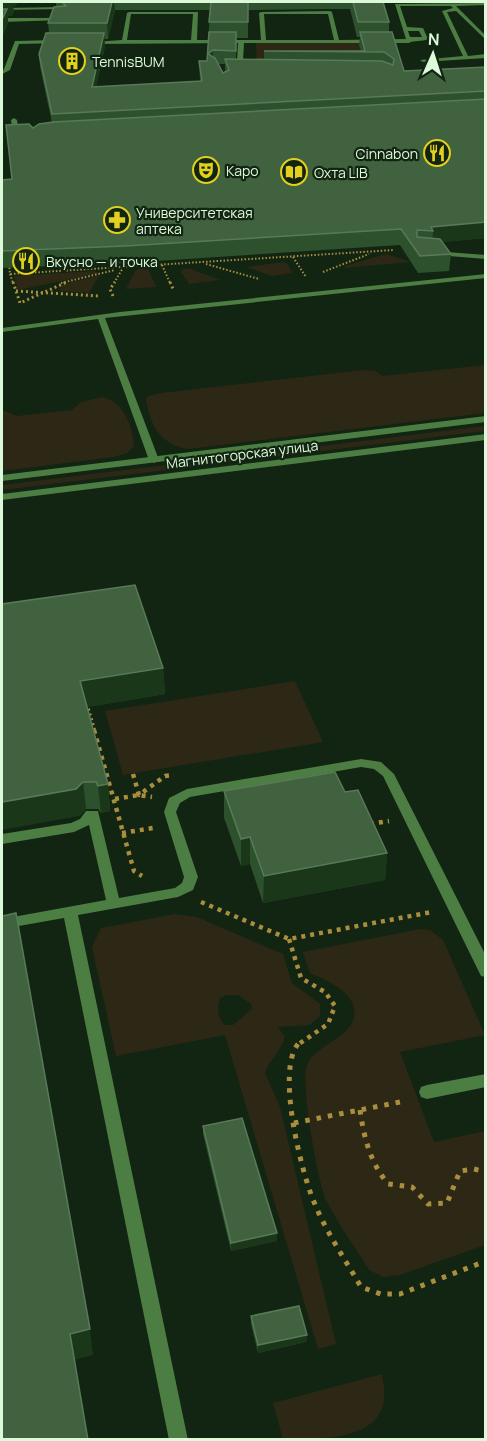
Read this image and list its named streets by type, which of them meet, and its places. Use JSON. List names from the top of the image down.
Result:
{
  "streets": {
    "street": ["Магнитогорская улица"]
  },
  "places": {
    "building": ["TennisBUM"],
    "restaurant": ["Cinnabon", "Вкусно — и точка"],
    "theatre": ["Каро"],
    "library": ["Охта LIB"],
    "pharmacy": ["Университетская аптека"]
  },
  "north": "top"
}
